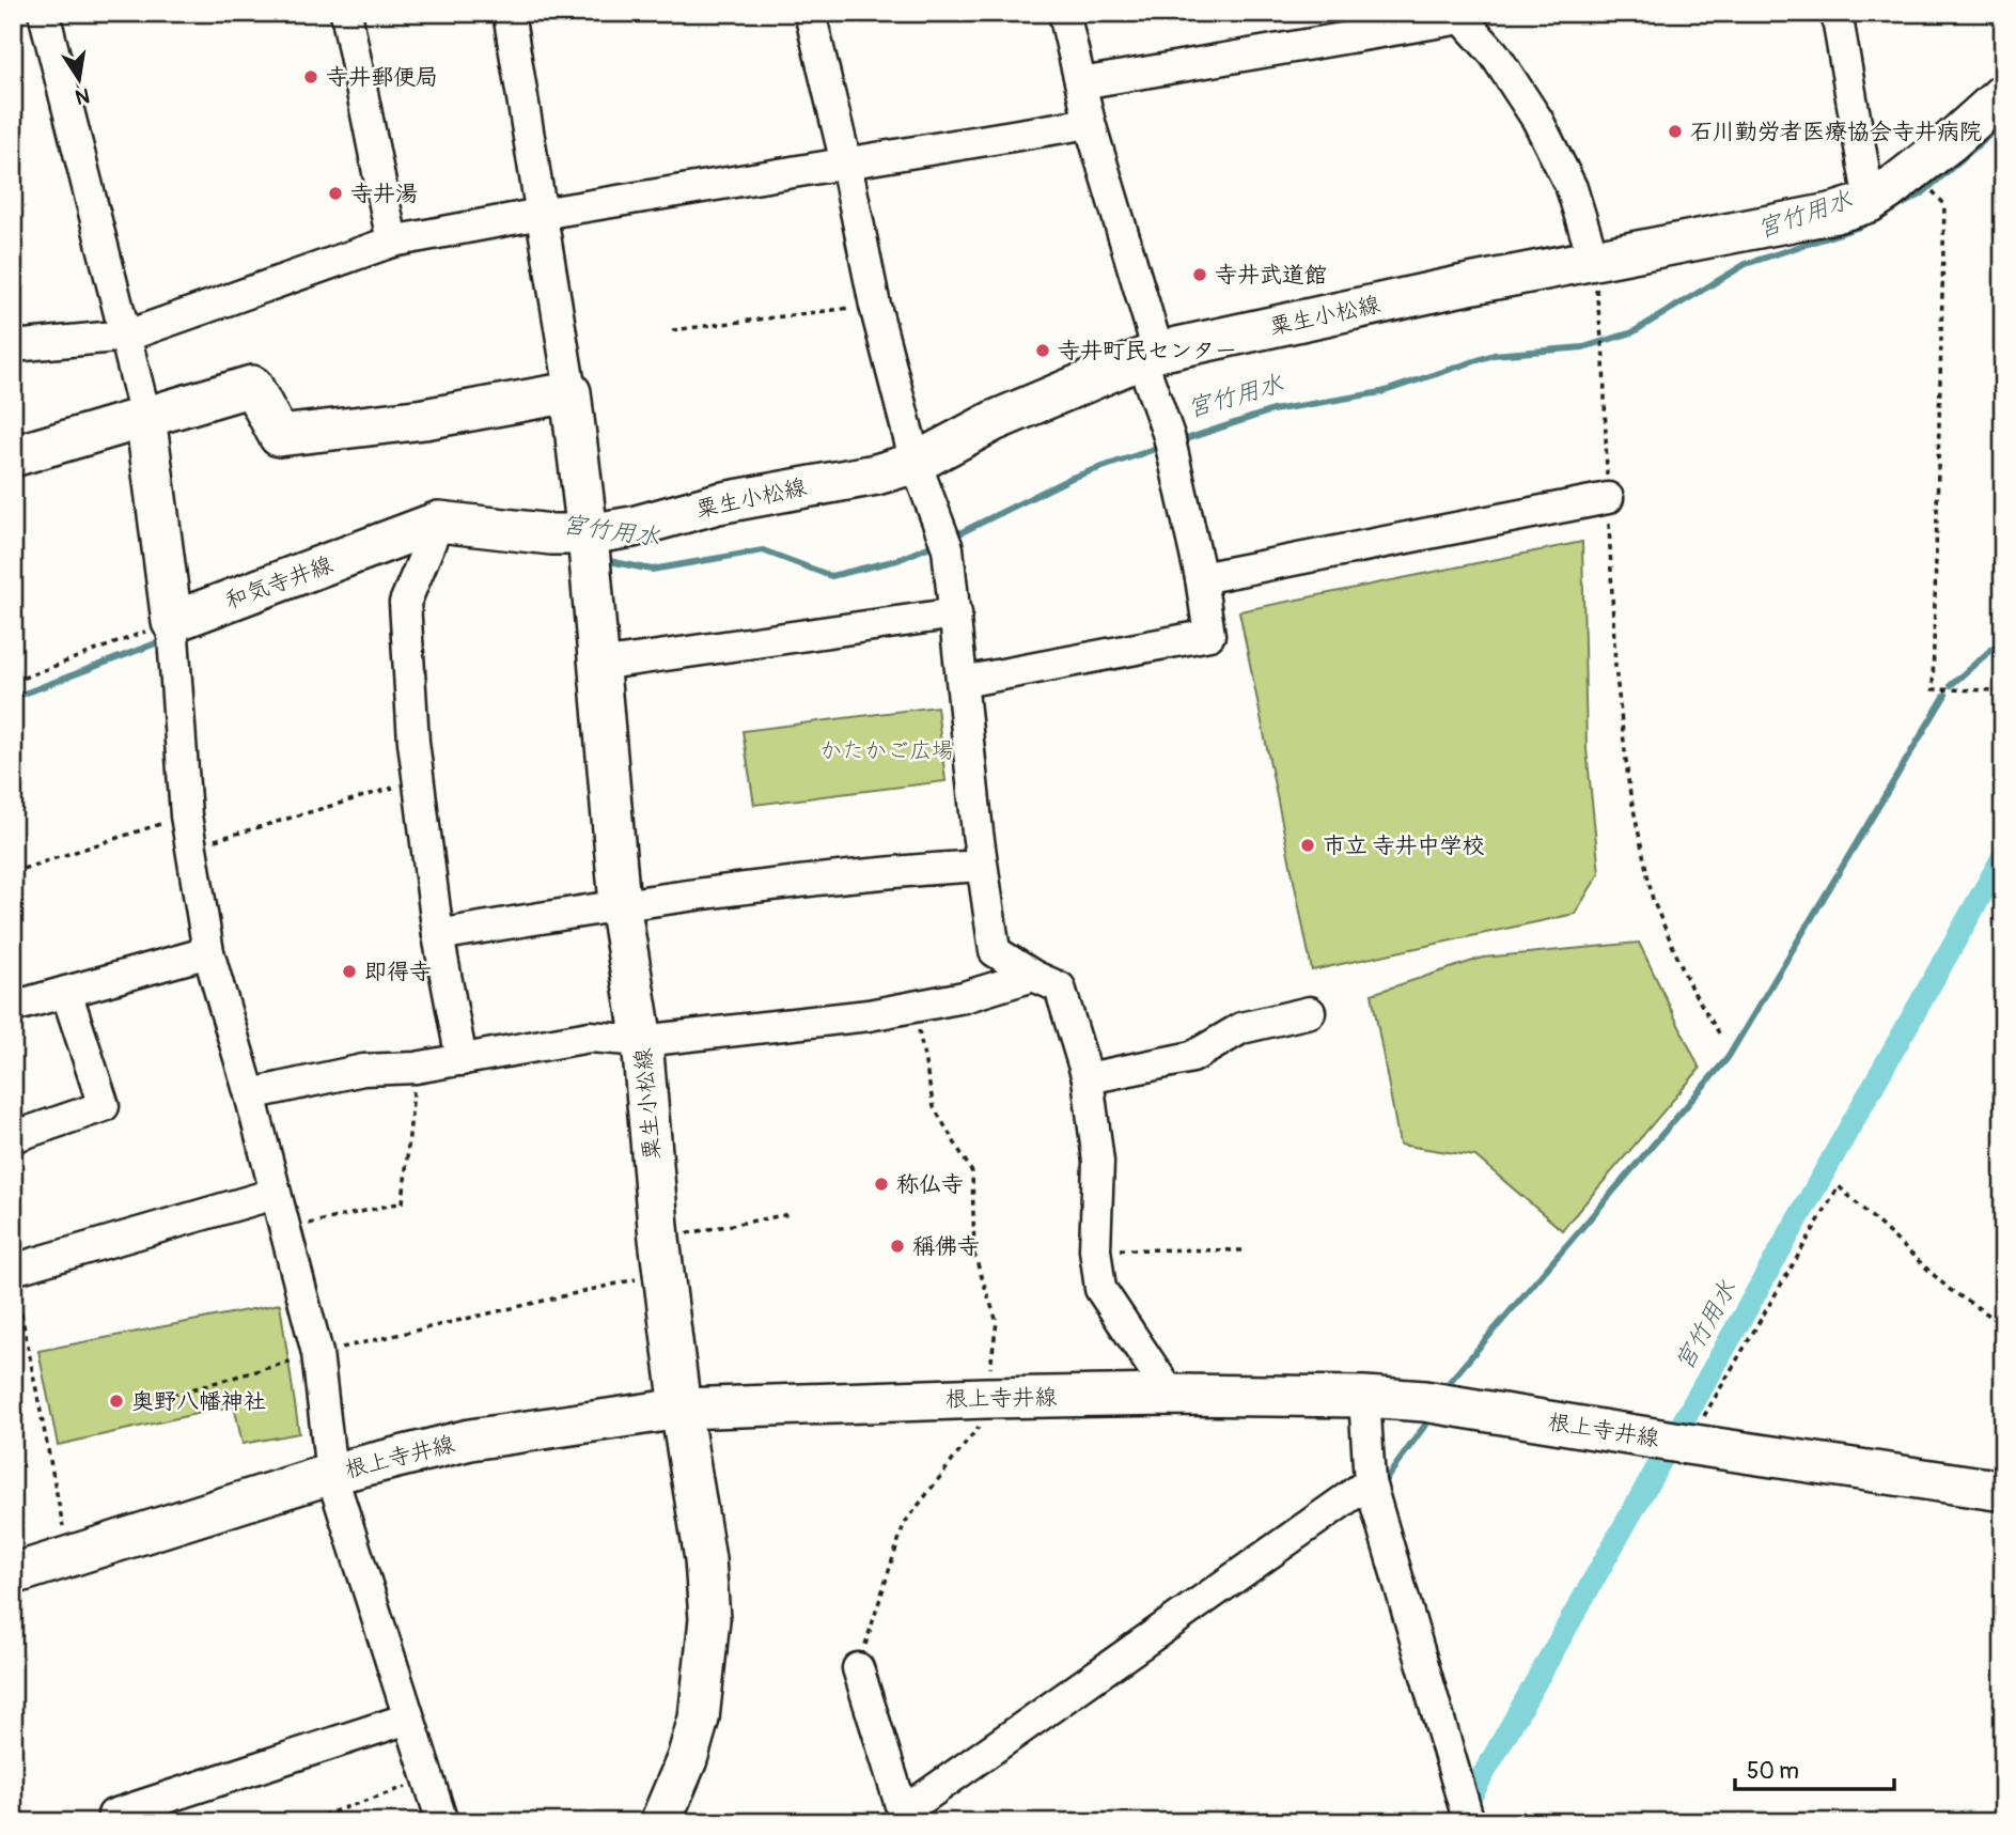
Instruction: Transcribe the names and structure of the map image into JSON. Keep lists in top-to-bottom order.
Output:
{
  "streets": {
    "main road": ["粟生小松線", "和気寺井線", "根上寺井線"]
  },
  "crossings": [
    ["粟生小松線", "和気寺井線"],
    ["粟生小松線", "根上寺井線"]
  ],
  "water": ["宮竹用水"],
  "parks": ["かたかご広場"],
  "places": [
    "寺井郵便局",
    "石川勤労者医療協会寺井病院",
    "寺井湯",
    "寺井武道館",
    "寺井町民センター",
    "市立 寺井中学校",
    "即得寺",
    "称仏寺",
    "稱佛寺",
    "奥野八幡神社"
  ],
  "scale_bar": "50 m",
  "north": "bottom"
}
